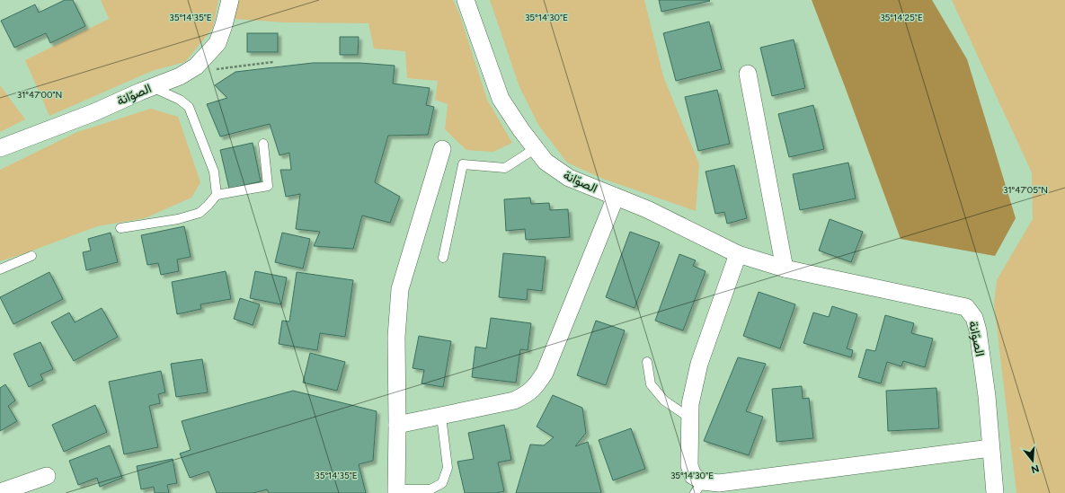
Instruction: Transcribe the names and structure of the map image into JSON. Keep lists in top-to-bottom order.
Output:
{
  "streets": {
    "street": ["الصوّانة"]
  },
  "north": "bottom",
  "coordinates": [
    "35°14'35\"E",
    "35°14'30\"E",
    "35°14'25\"E",
    "31°47'00\"N",
    "31°47'05\"N"
  ]
}
